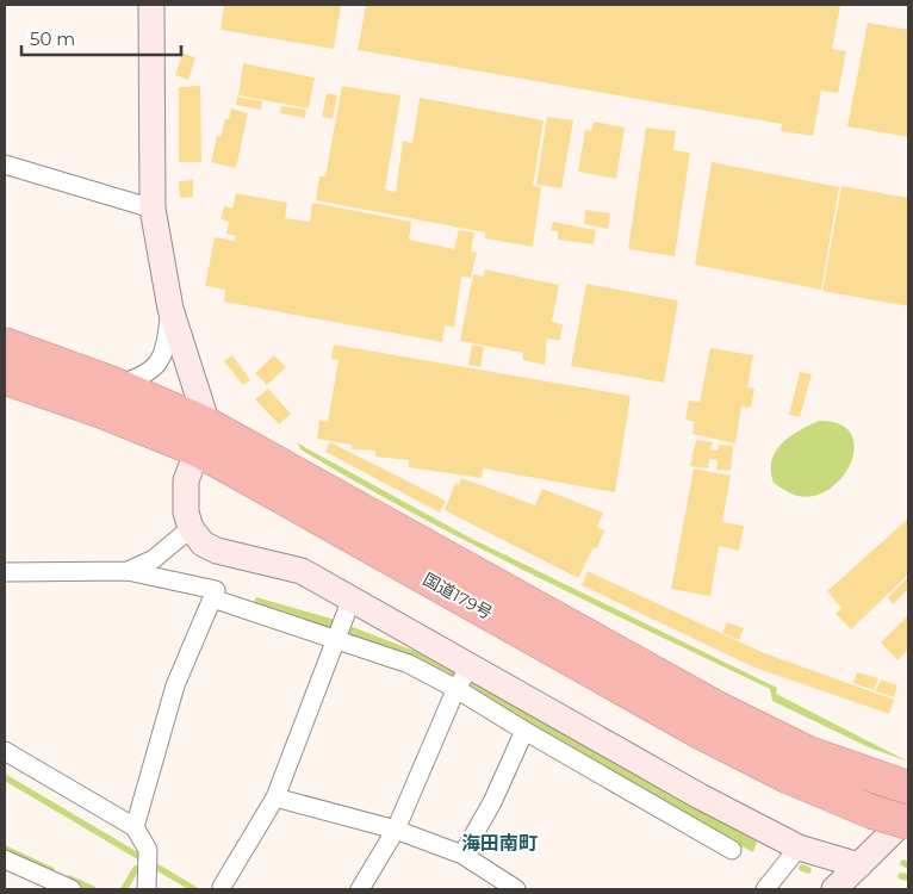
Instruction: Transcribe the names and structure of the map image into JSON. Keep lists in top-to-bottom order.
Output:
{
  "streets": {
    "highway": ["国道179号"]
  },
  "districts": ["海田南町"],
  "scale_bar": "50 m"
}
